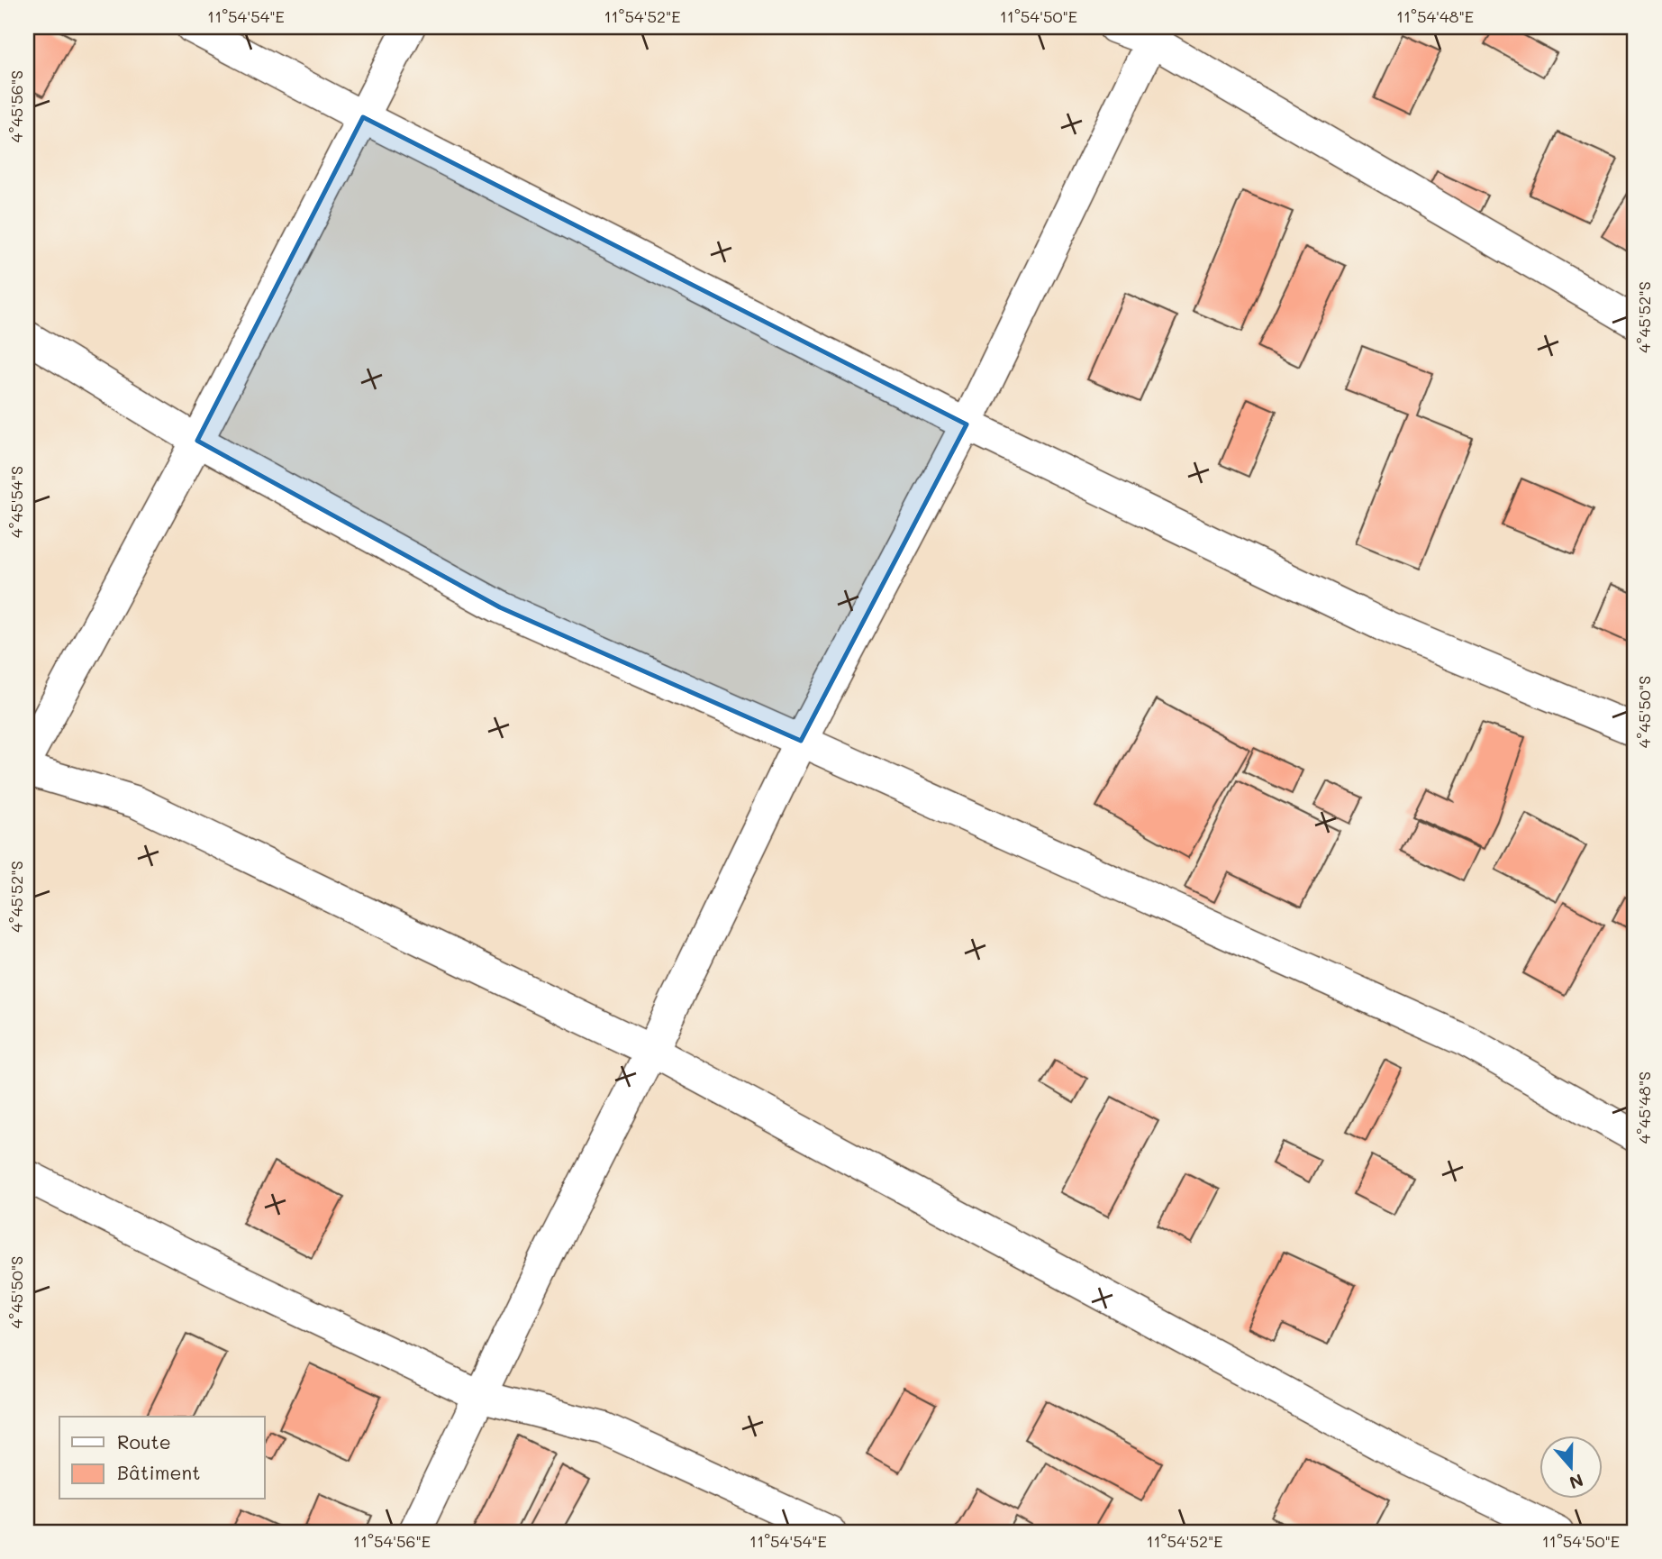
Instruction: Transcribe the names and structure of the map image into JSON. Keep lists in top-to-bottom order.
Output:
{
  "legend": ["Route", "Bâtiment"],
  "north": "bottom",
  "coordinates": [
    "11°54'54\"E",
    "11°54'52\"E",
    "11°54'50\"E",
    "11°54'48\"E",
    "4°45'56\"S",
    "4°45'52\"S",
    "4°45'54\"S",
    "4°45'50\"S",
    "4°45'48\"S",
    "11°54'56\"E"
  ]
}
